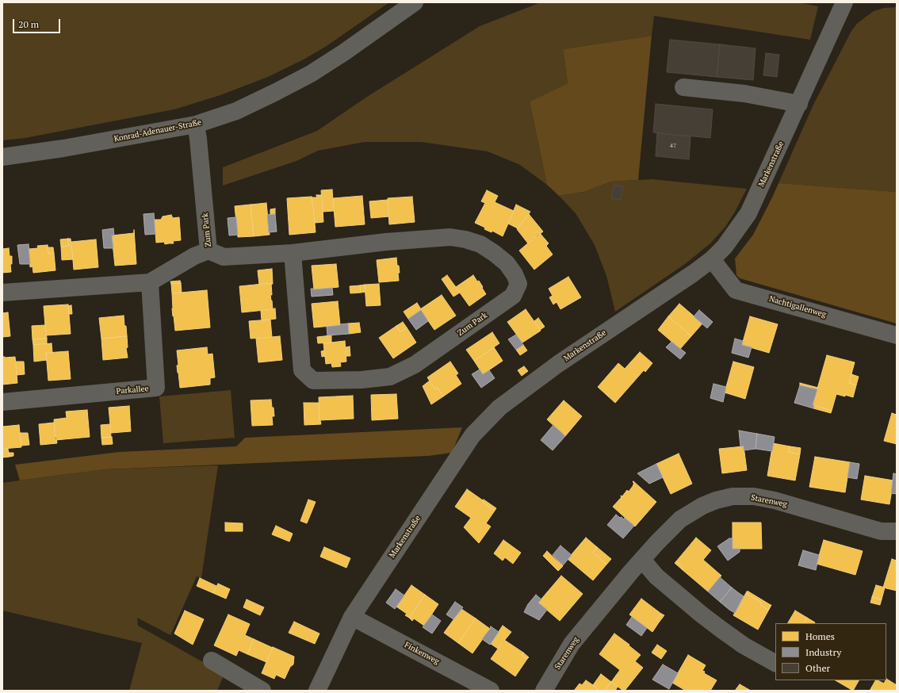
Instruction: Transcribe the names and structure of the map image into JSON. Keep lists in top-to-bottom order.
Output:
{
  "streets": {
    "street": [
      "Konrad-Adenauer-Straße",
      "Markenstraße",
      "Zum Park",
      "Nachtigallenweg",
      "Parkallee",
      "Starenweg",
      "Finkenweg"
    ]
  },
  "crossings": [
    ["Konrad-Adenauer-Straße", "Zum Park"],
    ["Markenstraße", "Nachtigallenweg"],
    ["Markenstraße", "Finkenweg"]
  ],
  "house_numbers": ["47"],
  "legend": ["Homes", "Industry", "Other"],
  "scale_bar": "20 m"
}
